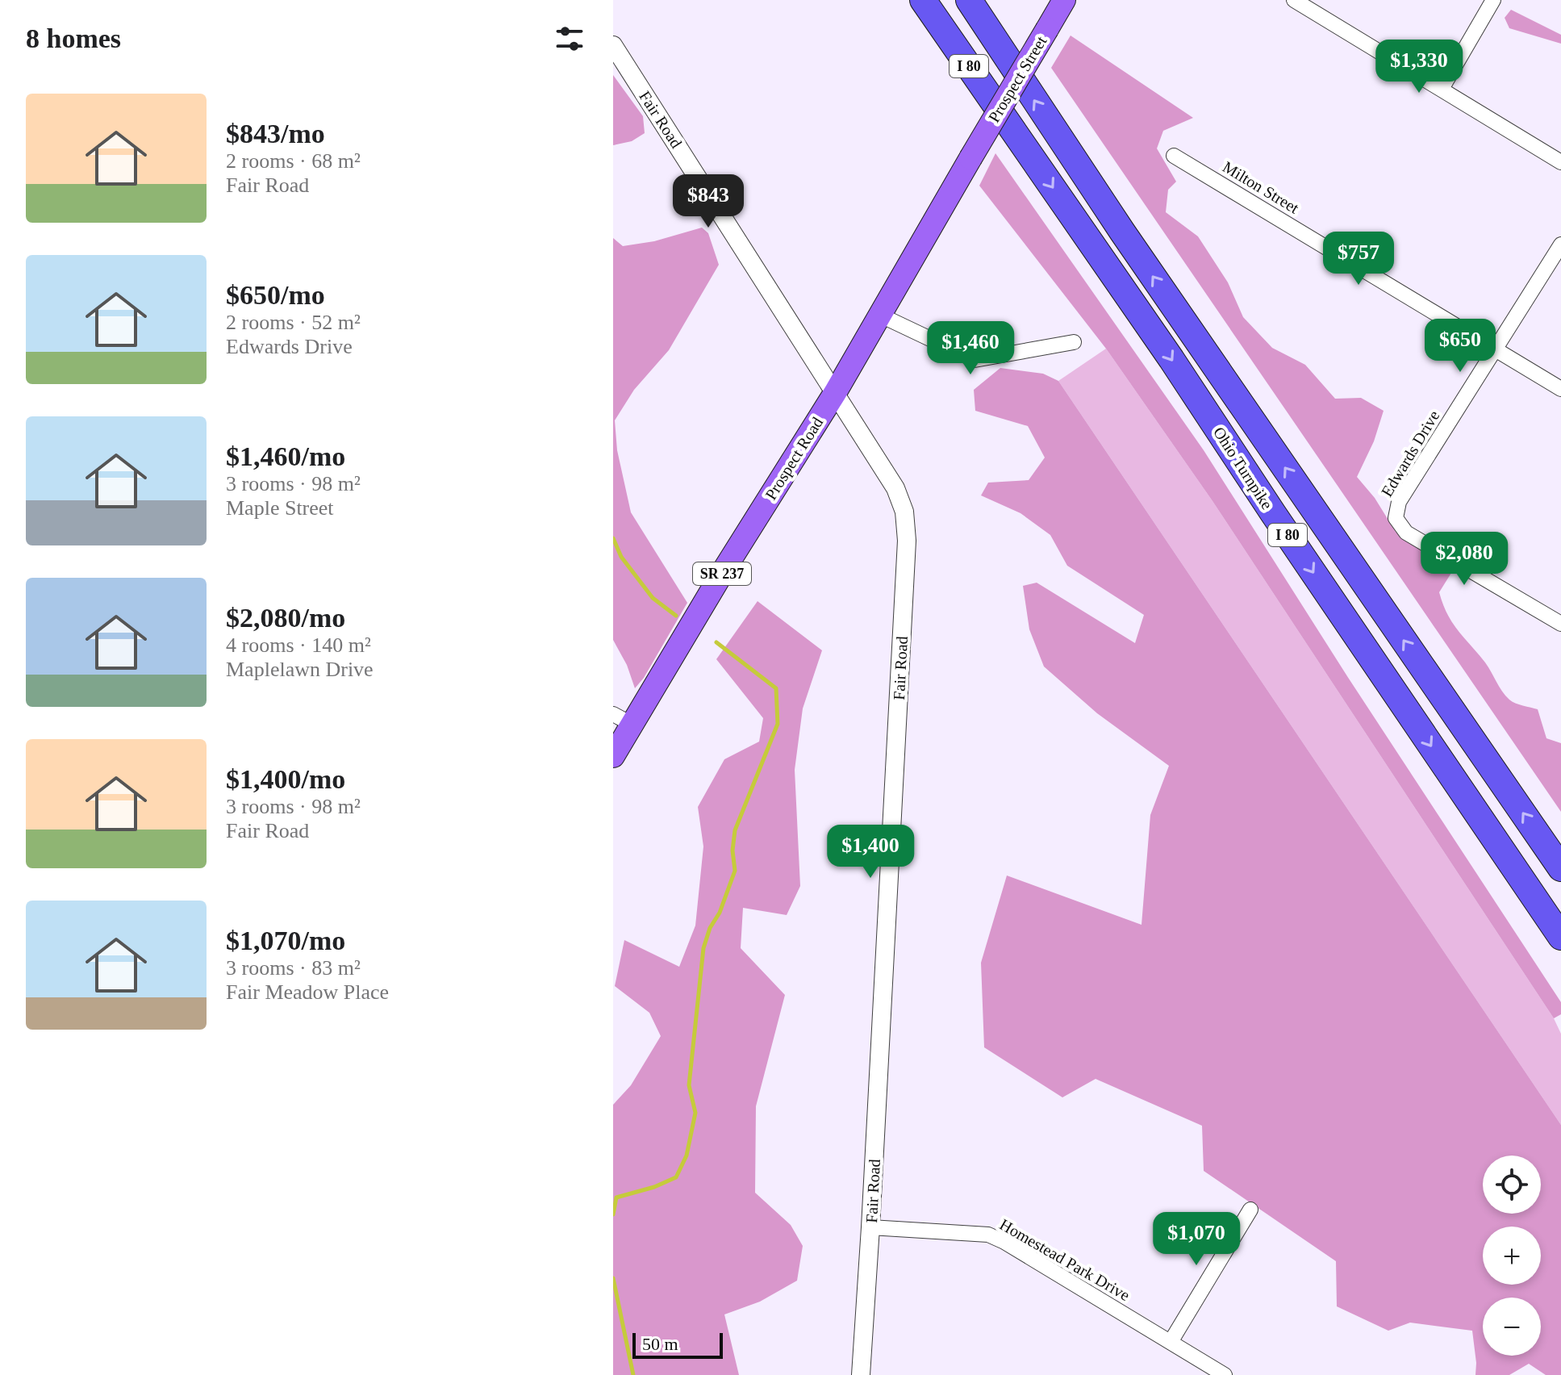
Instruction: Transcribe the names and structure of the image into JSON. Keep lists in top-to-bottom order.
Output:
{
  "streets": {
    "highway": ["I 80", "Ohio Turnpike"],
    "main road": ["Prospect Street", "Prospect Road", "SR 237"],
    "street": [
      "Fair Road",
      "Milton Street",
      "Edwards Drive",
      "Homestead Park Drive"
    ]
  },
  "crossings": [
    ["Prospect Street", "Prospect Road"],
    ["Fair Road", "Prospect Road"],
    ["Fair Road", "Homestead Park Drive"],
    ["Milton Street", "Edwards Drive"]
  ],
  "scale_bar": "50 m",
  "page": {
    "heading": "8 homes",
    "price": [
      "$1,330",
      "$843",
      "$757",
      "$650",
      "$1,460",
      "$2,080",
      "$1,400",
      "$1,070"
    ],
    "list": [
      {
        "name": "$843/mo",
        "note": "2 rooms · 68 m² · Fair Road"
      },
      {
        "name": "$650/mo",
        "note": "2 rooms · 52 m² · Edwards Drive"
      },
      {
        "name": "$1,460/mo",
        "note": "3 rooms · 98 m² · Maple Street"
      },
      {
        "name": "$2,080/mo",
        "note": "4 rooms · 140 m² · Maplelawn Drive"
      },
      {
        "name": "$1,400/mo",
        "note": "3 rooms · 98 m² · Fair Road"
      },
      {
        "name": "$1,070/mo",
        "note": "3 rooms · 83 m² · Fair Meadow Place"
      }
    ],
    "map_buttons": ["+", "−"],
    "scale": "50 m"
  }
}
